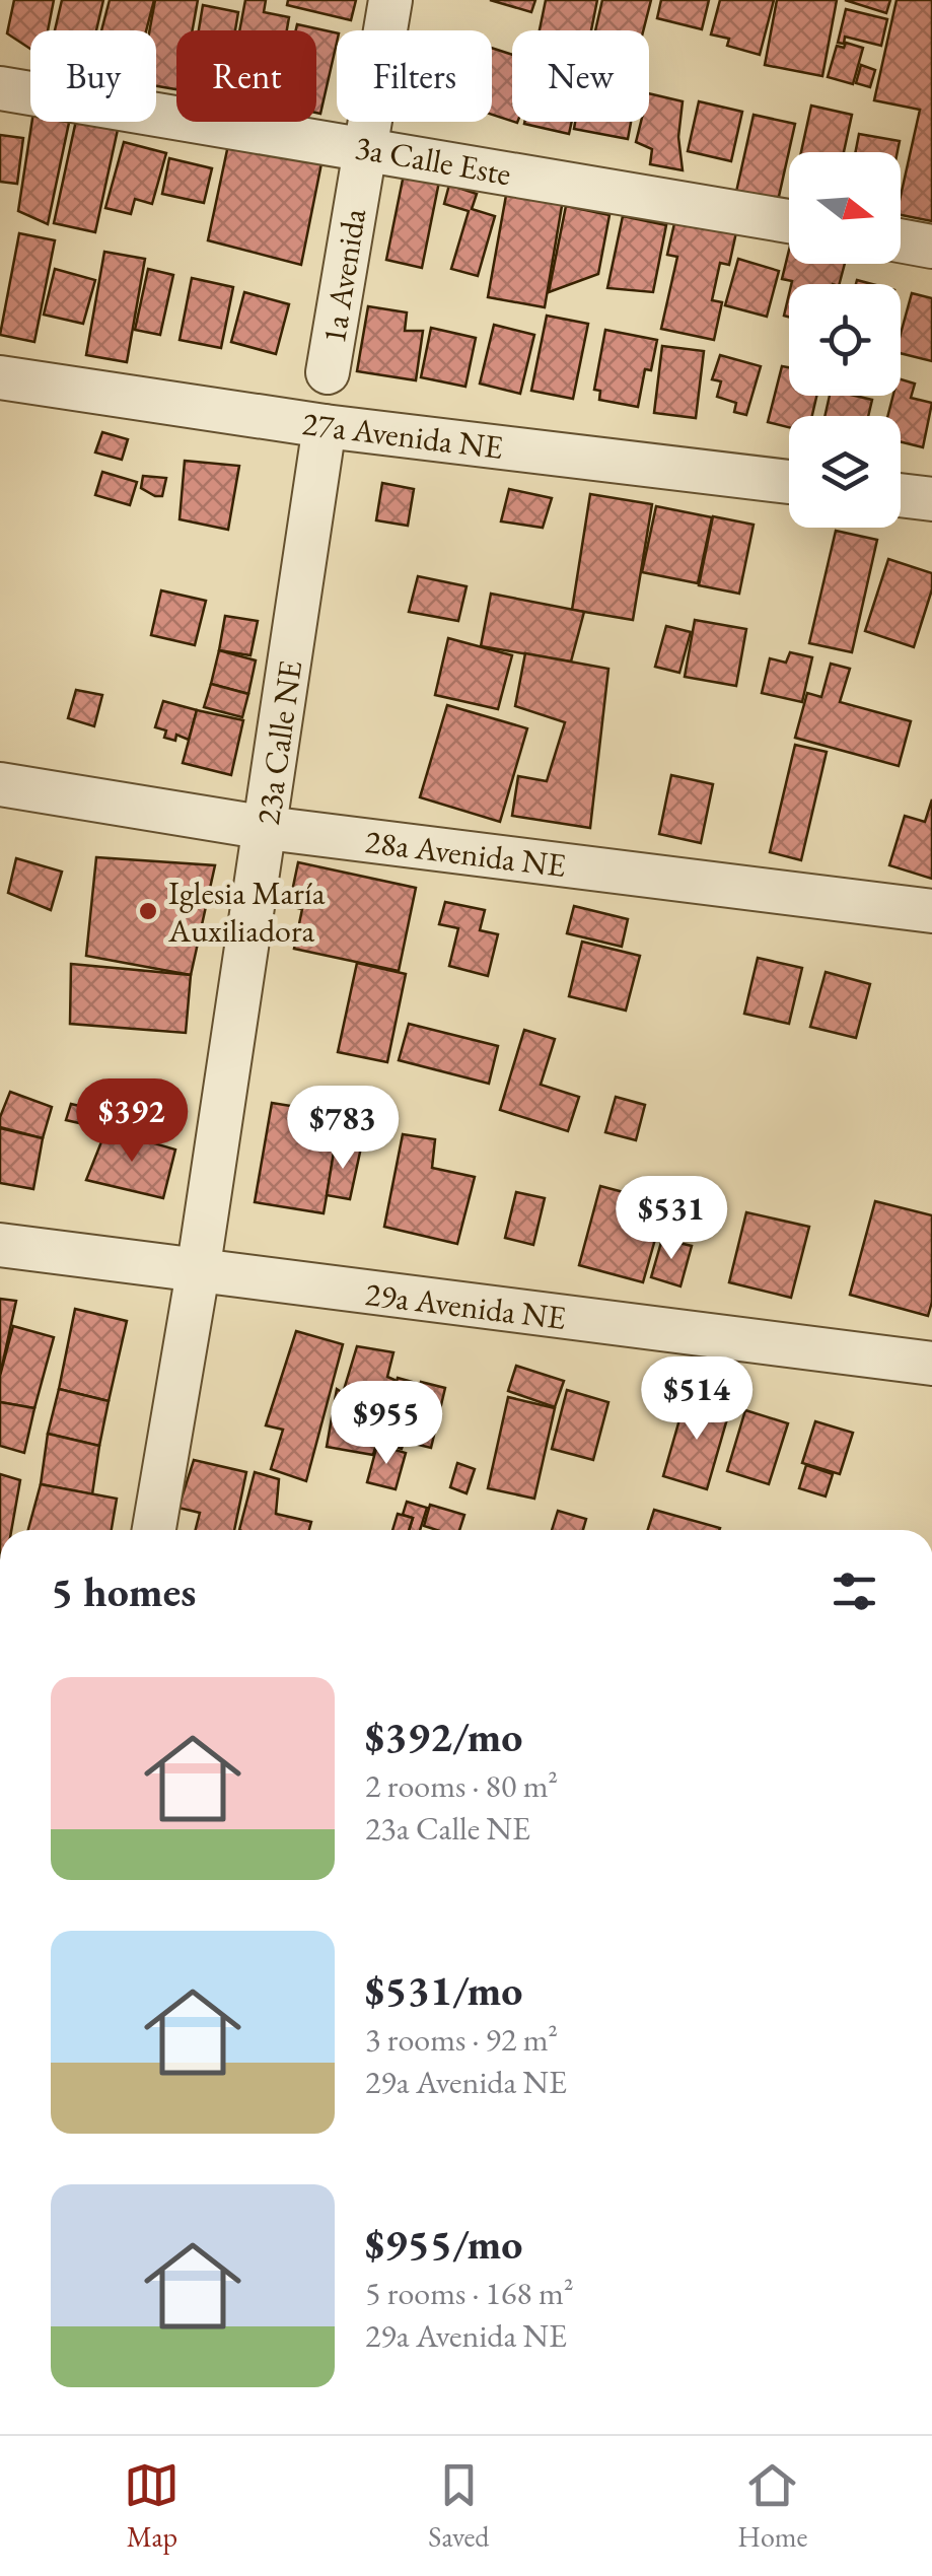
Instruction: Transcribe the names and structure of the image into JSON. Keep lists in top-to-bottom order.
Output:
{
  "streets": {
    "street": [
      "3a Calle Este",
      "1a Avenida",
      "27a Avenida NE",
      "23a Calle NE",
      "28a Avenida NE",
      "29a Avenida NE"
    ]
  },
  "crossings": [
    ["3a Calle Este", "1a Avenida"],
    ["27a Avenida NE", "23a Calle NE"],
    ["23a Calle NE", "28a Avenida NE"],
    ["23a Calle NE", "29a Avenida NE"]
  ],
  "places": ["Iglesia María Auxiliadora"],
  "north": "right",
  "page": {
    "chip": [
      "Buy",
      "Rent",
      "Filters",
      "New"
    ],
    "price": [
      "$392",
      "$783",
      "$531",
      "$514",
      "$955"
    ],
    "heading": "5 homes",
    "list": [
      {
        "name": "$392/mo",
        "note": "2 rooms · 80 m² · 23a Calle NE"
      },
      {
        "name": "$531/mo",
        "note": "3 rooms · 92 m² · 29a Avenida NE"
      },
      {
        "name": "$955/mo",
        "note": "5 rooms · 168 m² · 29a Avenida NE"
      }
    ],
    "tabs": ["Map", "Saved", "Home"]
  }
}
